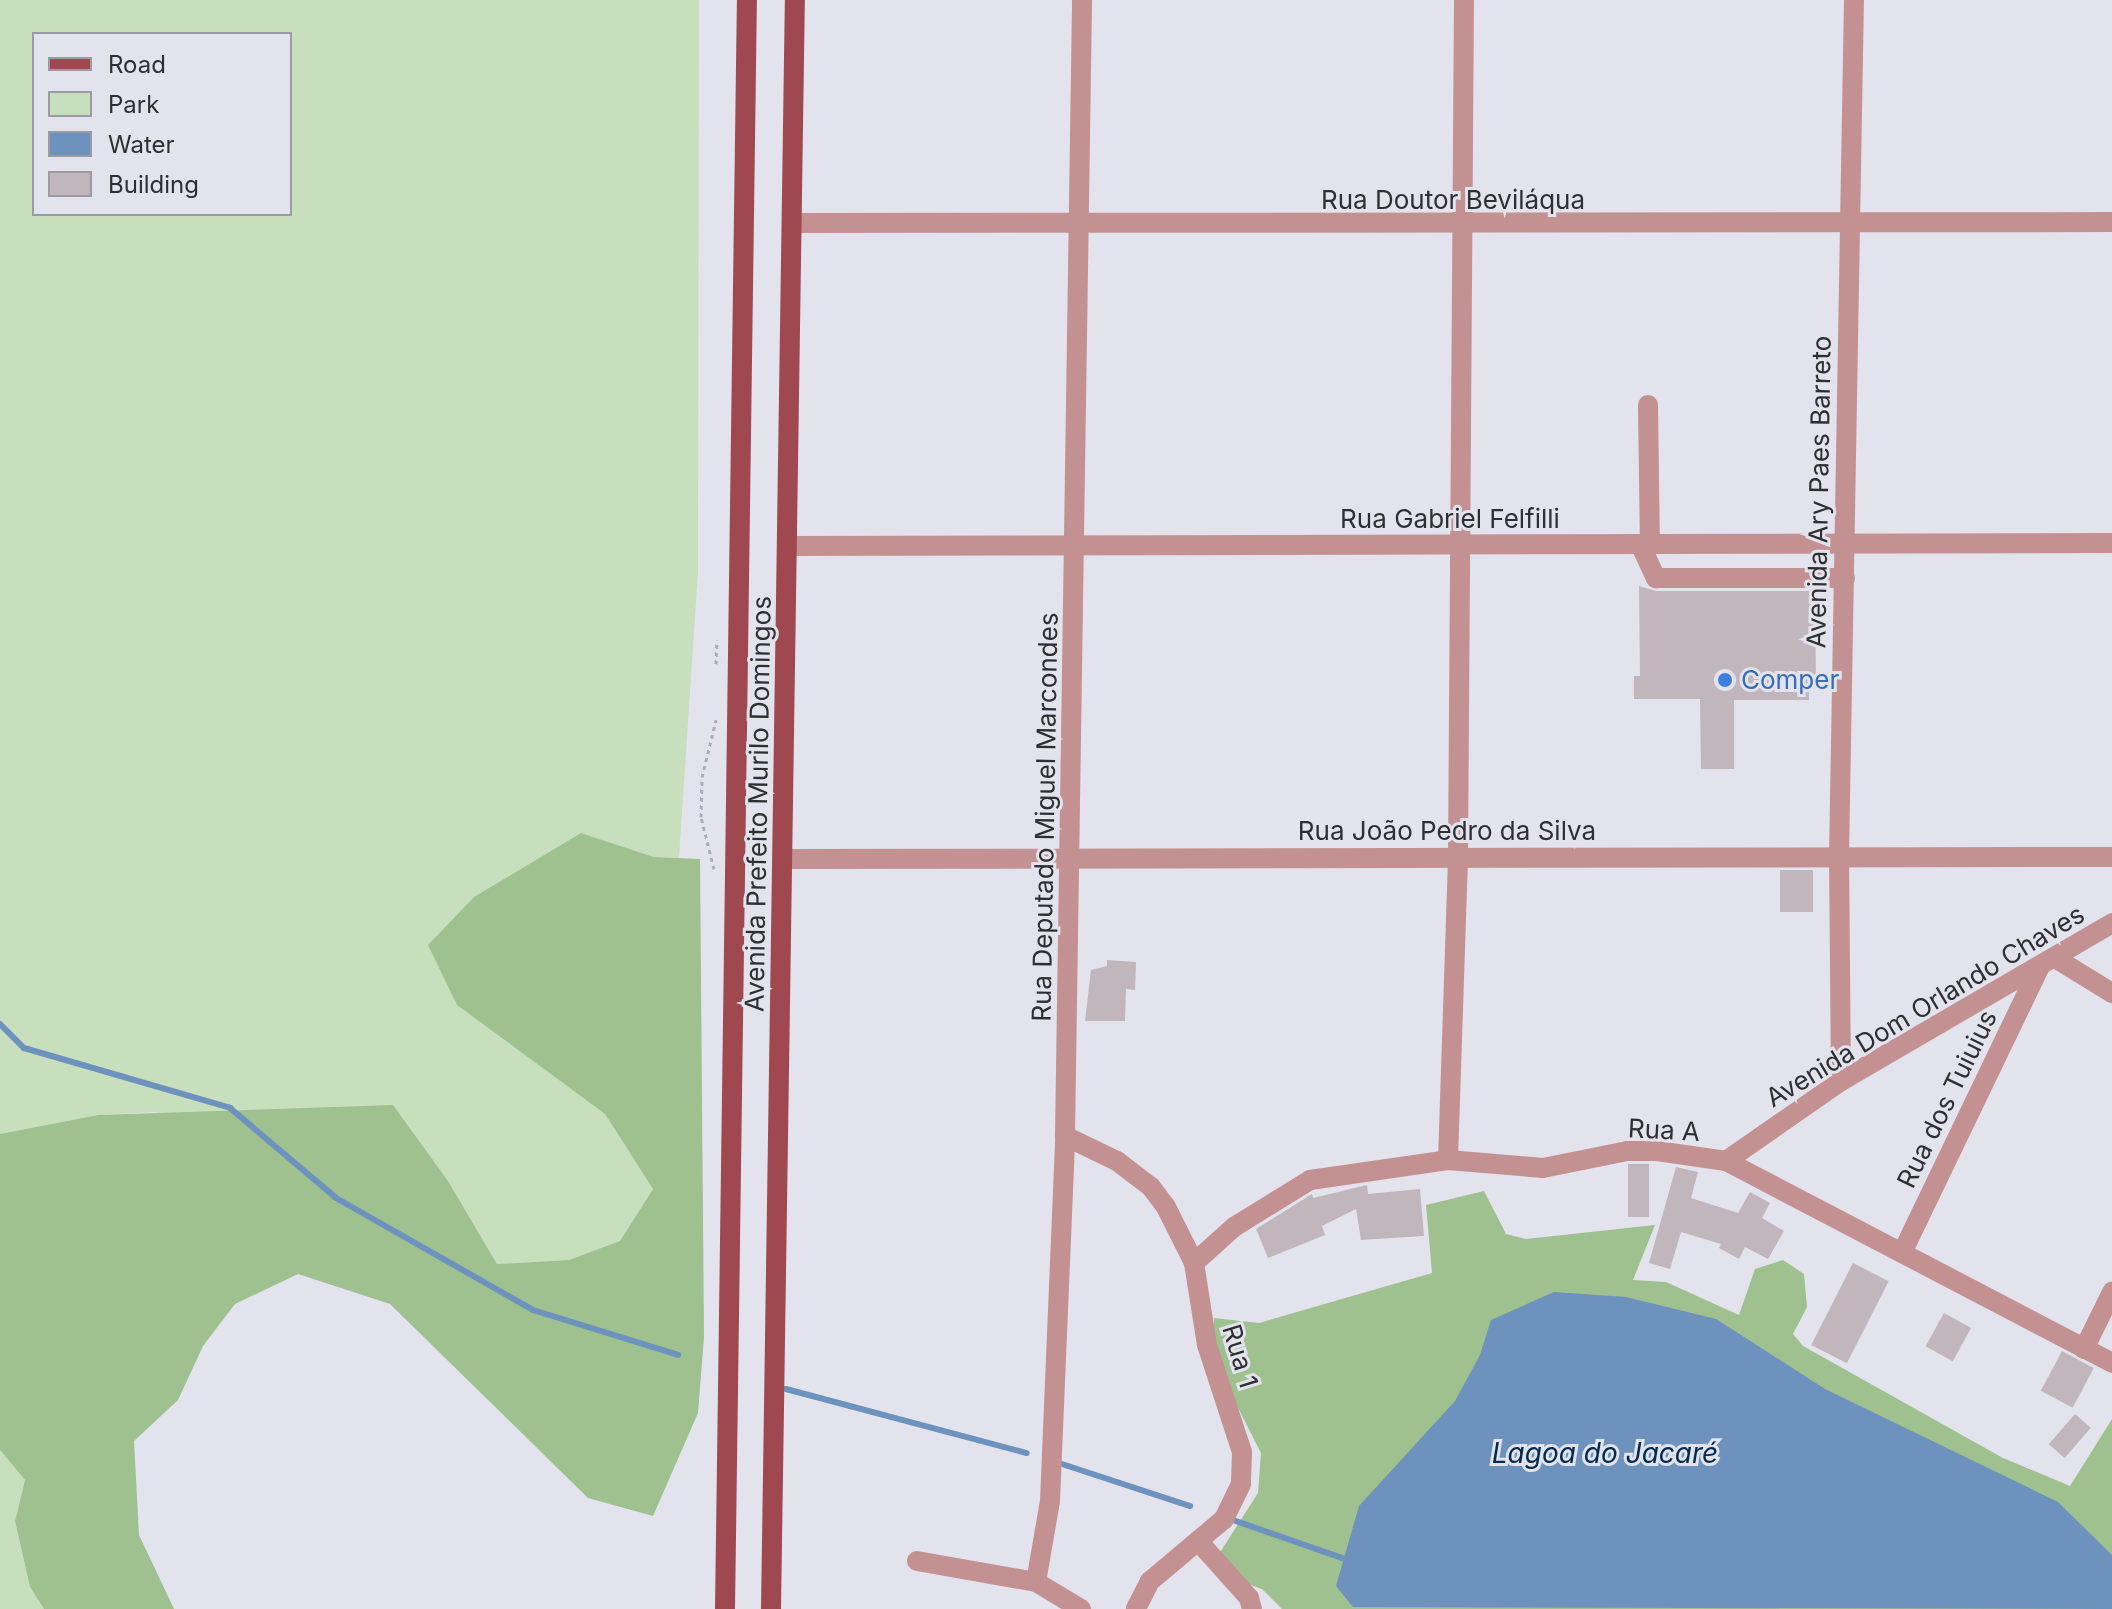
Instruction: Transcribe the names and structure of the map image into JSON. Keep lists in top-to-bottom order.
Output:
{
  "streets": {
    "main road": ["Avenida Prefeito Murilo Domingos"],
    "street": [
      "Rua Doutor Beviláqua",
      "Avenida Ary Paes Barreto",
      "Rua Gabriel Felfilli",
      "Rua Deputado Miguel Marcondes",
      "Rua João Pedro da Silva",
      "Avenida Dom Orlando Chaves",
      "Rua dos Tuiuius",
      "Rua A",
      "Rua 1"
    ]
  },
  "crossings": [
    ["Rua Doutor Beviláqua", "Avenida Ary Paes Barreto"],
    ["Rua Doutor Beviláqua", "Avenida Prefeito Murilo Domingos"],
    ["Rua Doutor Beviláqua", "Rua Deputado Miguel Marcondes"],
    ["Avenida Ary Paes Barreto", "Rua Gabriel Felfilli"],
    ["Avenida Ary Paes Barreto", "Rua João Pedro da Silva"],
    ["Avenida Ary Paes Barreto", "Avenida Dom Orlando Chaves"],
    ["Rua Gabriel Felfilli", "Avenida Prefeito Murilo Domingos"],
    ["Rua Gabriel Felfilli", "Rua Deputado Miguel Marcondes"],
    ["Avenida Prefeito Murilo Domingos", "Rua João Pedro da Silva"],
    ["Rua Deputado Miguel Marcondes", "Rua João Pedro da Silva"],
    ["Rua Deputado Miguel Marcondes", "Rua 1"],
    ["Avenida Dom Orlando Chaves", "Rua dos Tuiuius"],
    ["Avenida Dom Orlando Chaves", "Rua A"],
    ["Rua dos Tuiuius", "Rua A"],
    ["Rua A", "Rua 1"]
  ],
  "water": ["Lagoa do Jacaré"],
  "places": ["Comper"],
  "legend": [
    "Road",
    "Park",
    "Water",
    "Building"
  ]
}
